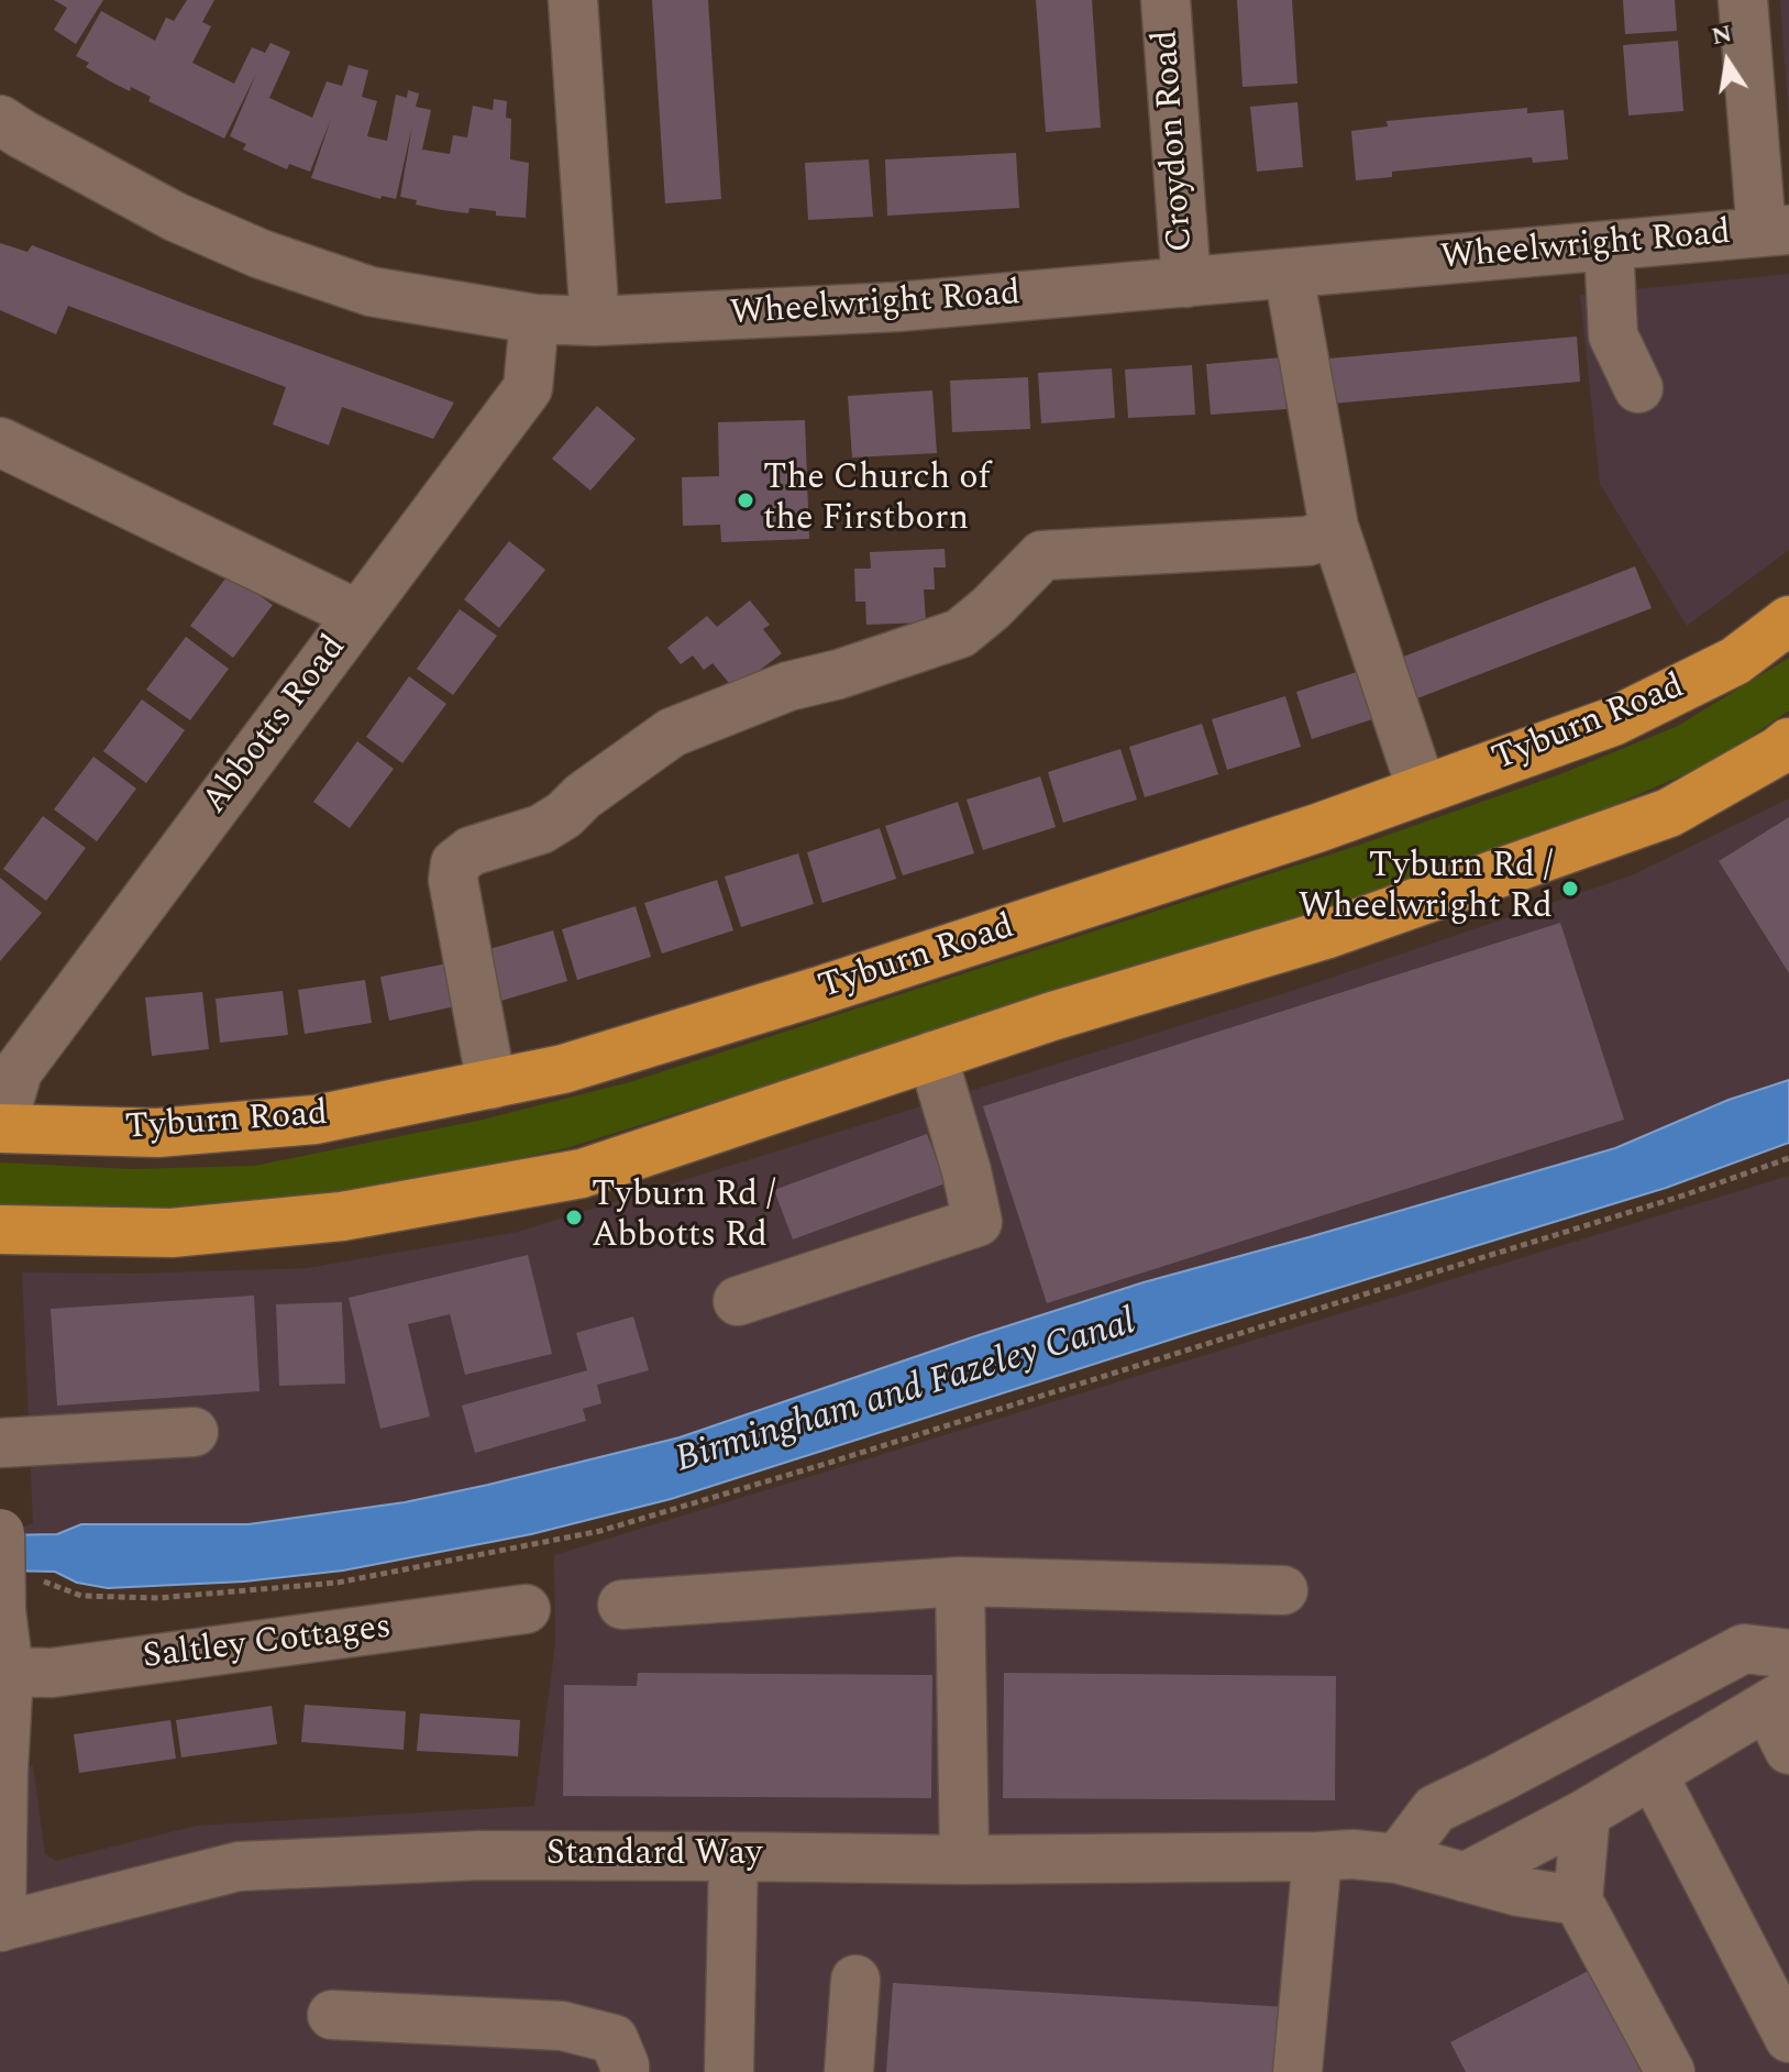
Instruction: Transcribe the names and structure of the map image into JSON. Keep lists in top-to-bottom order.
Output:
{
  "streets": {
    "highway": ["Tyburn Road"],
    "street": [
      "Croydon Road",
      "Wheelwright Road",
      "Abbotts Road",
      "Saltley Cottages",
      "Standard Way"
    ]
  },
  "crossings": [
    ["Croydon Road", "Wheelwright Road"],
    ["Wheelwright Road", "Abbotts Road"],
    ["Tyburn Road", "Abbotts Road"]
  ],
  "water": ["Birmingham and Fazeley Canal"],
  "places": ["The Church of the Firstborn", "Tyburn Rd / Wheelwright Rd", "Tyburn Rd / Abbotts Rd"],
  "north": "top"
}
